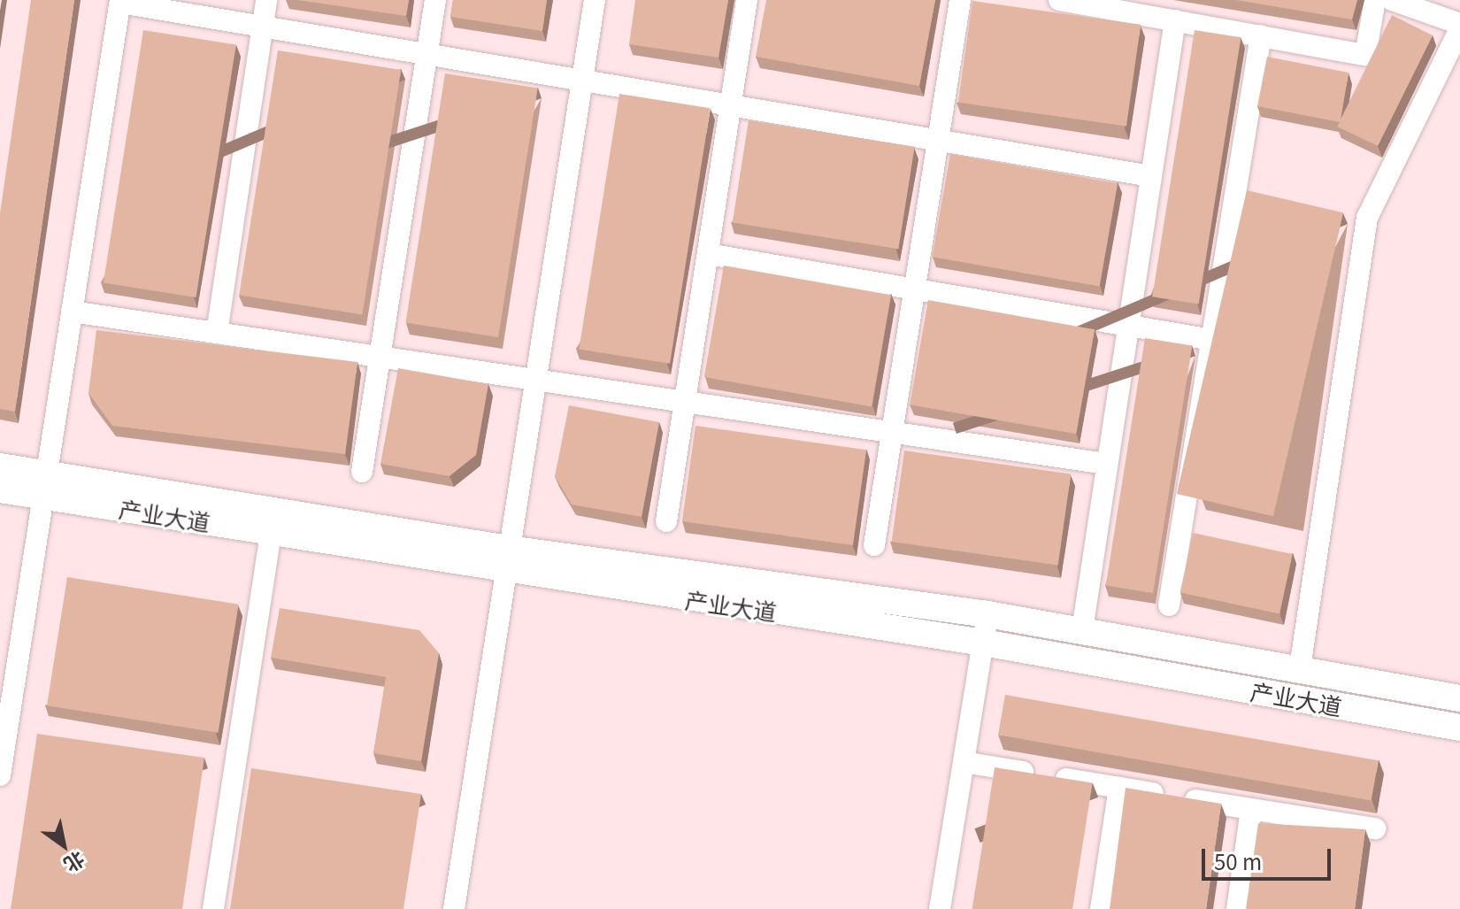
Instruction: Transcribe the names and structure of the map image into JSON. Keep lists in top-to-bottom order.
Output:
{
  "streets": {
    "main road": ["产业大道"]
  },
  "scale_bar": "50 m",
  "north": "bottom right"
}
